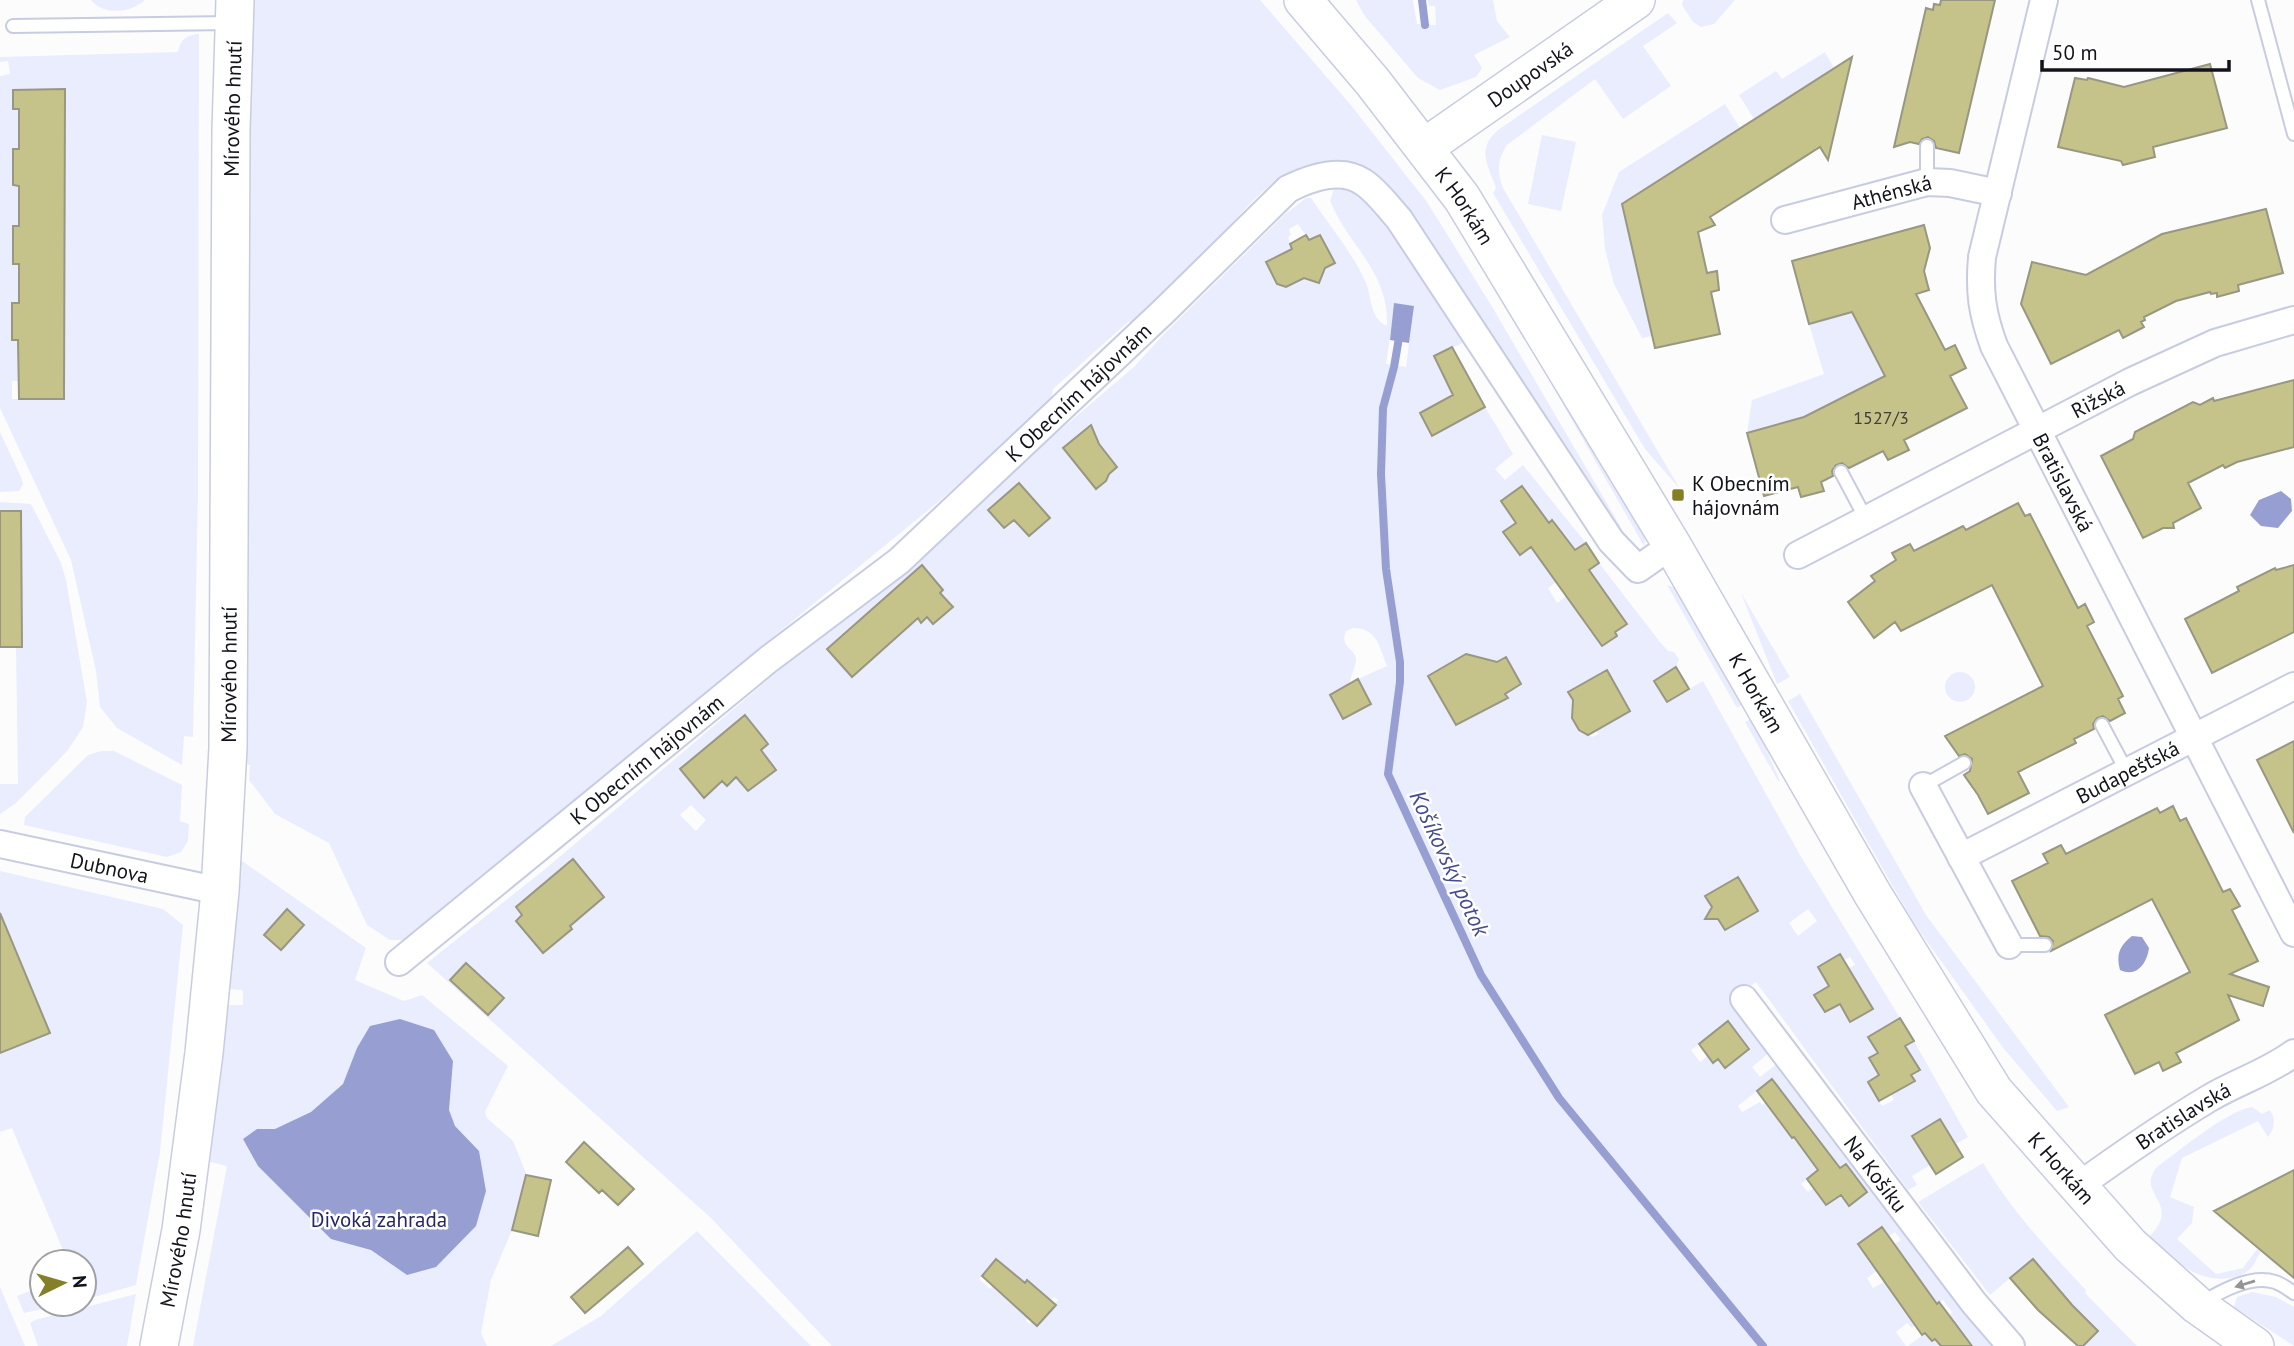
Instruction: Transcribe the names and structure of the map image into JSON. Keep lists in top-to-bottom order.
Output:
{
  "streets": {
    "main road": ["Doupovská", "Mírového hnutí", "K Horkám"],
    "street": [
      "Athénská",
      "K Obecním hájovnám",
      "Rižská",
      "Bratislavská",
      "Budapešťská",
      "Dubnova",
      "Na Košíku"
    ]
  },
  "crossings": [
    ["Doupovská", "K Horkám"],
    ["Mírového hnutí", "Dubnova"],
    ["Athénská", "Bratislavská"],
    ["K Horkám", "K Obecním hájovnám"],
    ["K Horkám", "Bratislavská"],
    ["Rižská", "Bratislavská"],
    ["Bratislavská", "Budapešťská"]
  ],
  "water": ["Košíkovský potok"],
  "parks": ["Divoká zahrada"],
  "places": {
    "transit": ["K Obecním hájovnám"]
  },
  "house_numbers": ["1527/3"],
  "scale_bar": "50 m",
  "north": "right"
}
